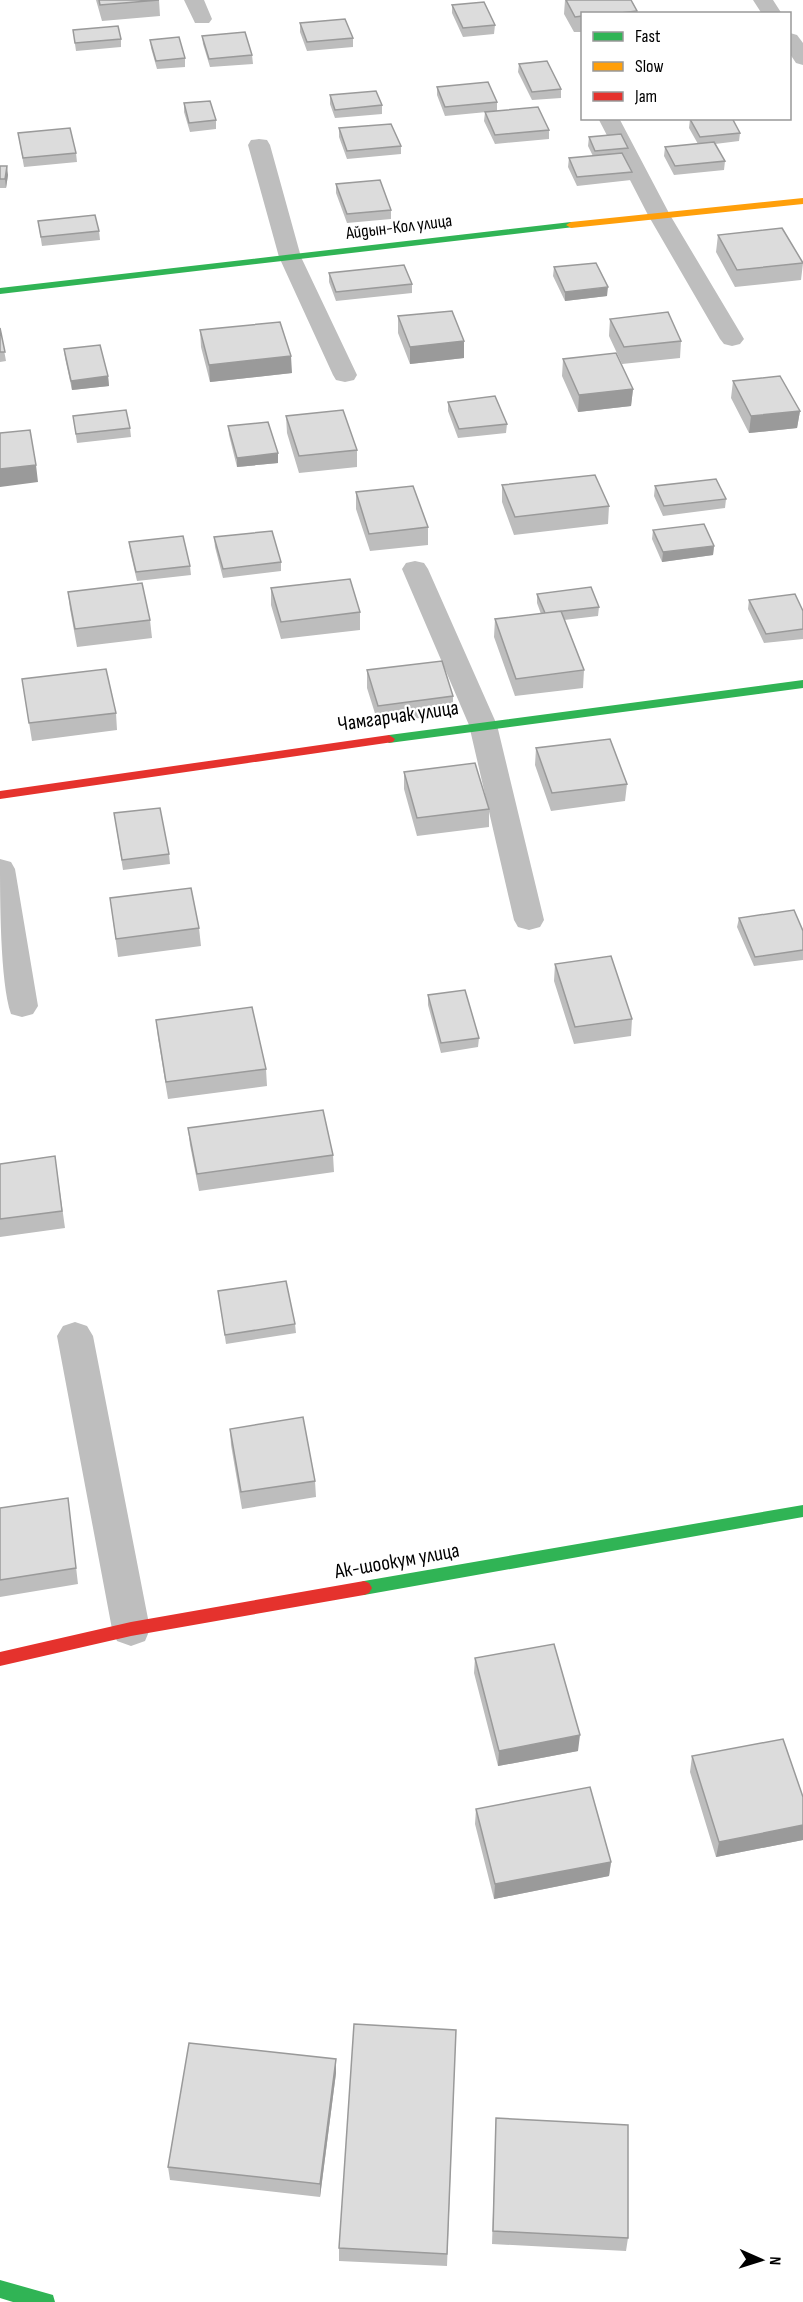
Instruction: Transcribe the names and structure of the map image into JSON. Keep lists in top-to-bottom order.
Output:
{
  "streets": {
    "street": ["Айдын-Кол улица", "Чамгарчак улица", "Ак-шоокум улица"]
  },
  "legend": ["Fast", "Slow", "Jam"],
  "north": "right"
}
